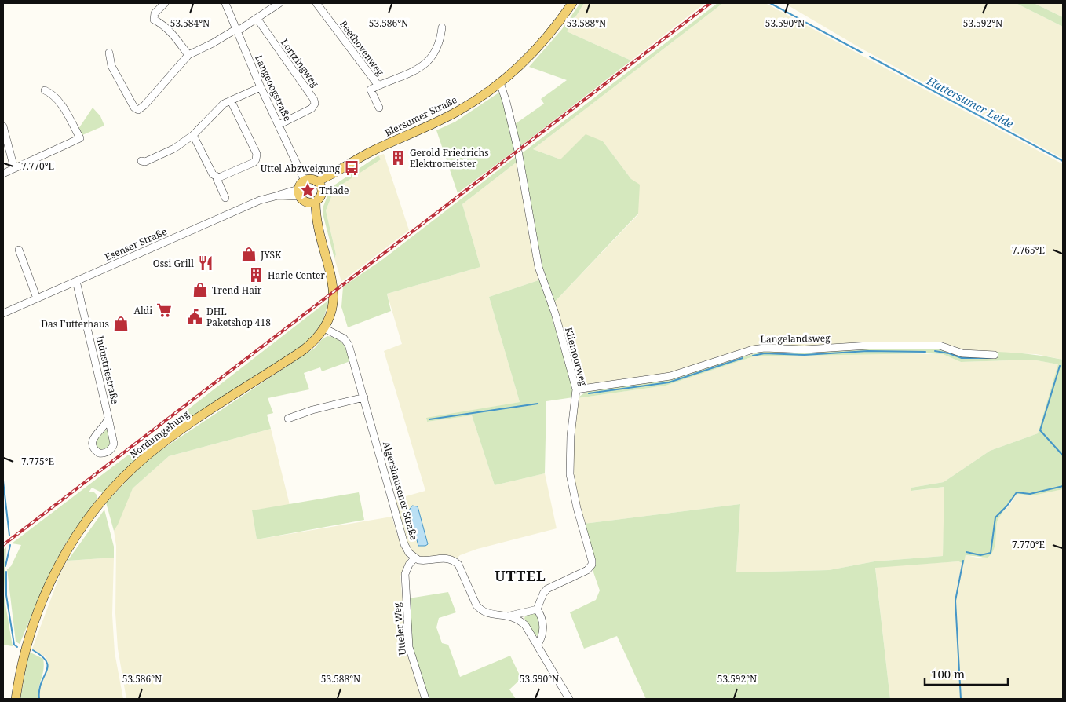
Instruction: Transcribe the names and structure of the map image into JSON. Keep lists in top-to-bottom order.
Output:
{
  "streets": {
    "main road": ["Blersumer Straße", "Nordumgehung"],
    "street": [
      "Beethovenweg",
      "Lortzingweg",
      "Langeoogstraße",
      "Esenser Straße",
      "Langelandsweg",
      "Kliemoorweg",
      "Industriestraße",
      "Algershausener Straße",
      "Utteler Weg"
    ]
  },
  "crossings": [
    ["Lortzingweg", "Langeoogstraße"],
    ["Blersumer Straße", "Kliemoorweg"],
    ["Esenser Straße", "Industriestraße"],
    ["Langelandsweg", "Kliemoorweg"],
    ["Nordumgehung", "Algershausener Straße"],
    ["Algershausener Straße", "Utteler Weg"]
  ],
  "districts": ["UTTEL"],
  "water": ["Hattersumer Leide"],
  "places": {
    "building": ["Gerold Friedrichs Elektromeister", "Harle Center"],
    "bus stop": ["Uttel Abzweigung"],
    "place": ["Triade"],
    "shop": ["JYSK", "Trend Hair", "Das Futterhaus"],
    "restaurant": ["Ossi Grill"],
    "supermarket": ["Aldi"],
    "public building": ["DHL Paketshop 418"]
  },
  "scale_bar": "100 m",
  "coordinates": [
    "53.584°N",
    "53.586°N",
    "53.588°N",
    "53.590°N",
    "53.592°N",
    "7.770°E",
    "7.765°E",
    "7.775°E"
  ]
}
